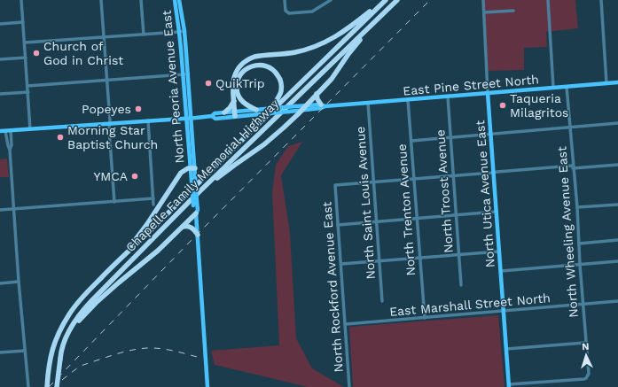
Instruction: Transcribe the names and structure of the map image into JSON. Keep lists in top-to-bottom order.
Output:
{
  "streets": {
    "highway": ["Chapelle Family Memorial Highway"],
    "main road": ["East Pine Street North", "North Peoria Avenue East", "North Utica Avenue East"],
    "street": [
      "North Troost Avenue",
      "North Saint Louis Avenue",
      "North Trenton Avenue",
      "North Wheeling Avenue East",
      "North Rockford Avenue East",
      "East Marshall Street North"
    ]
  },
  "crossings": [
    ["East Pine Street North", "North Peoria Avenue East"],
    ["East Pine Street North", "North Troost Avenue"],
    ["East Pine Street North", "North Utica Avenue East"],
    ["East Pine Street North", "North Saint Louis Avenue"],
    ["East Pine Street North", "North Trenton Avenue"],
    ["East Pine Street North", "North Wheeling Avenue East"],
    ["North Utica Avenue East", "North Wheeling Avenue East"],
    ["North Utica Avenue East", "East Marshall Street North"],
    ["North Saint Louis Avenue", "North Rockford Avenue East"],
    ["North Trenton Avenue", "East Marshall Street North"],
    ["North Wheeling Avenue East", "East Marshall Street North"],
    ["North Rockford Avenue East", "East Marshall Street North"]
  ],
  "places": [
    "Church of God in Christ",
    "QuikTrip",
    "Taqueria Milagritos",
    "Popeyes",
    "Morning Star Baptist Church",
    "YMCA"
  ],
  "north": "top"
}
